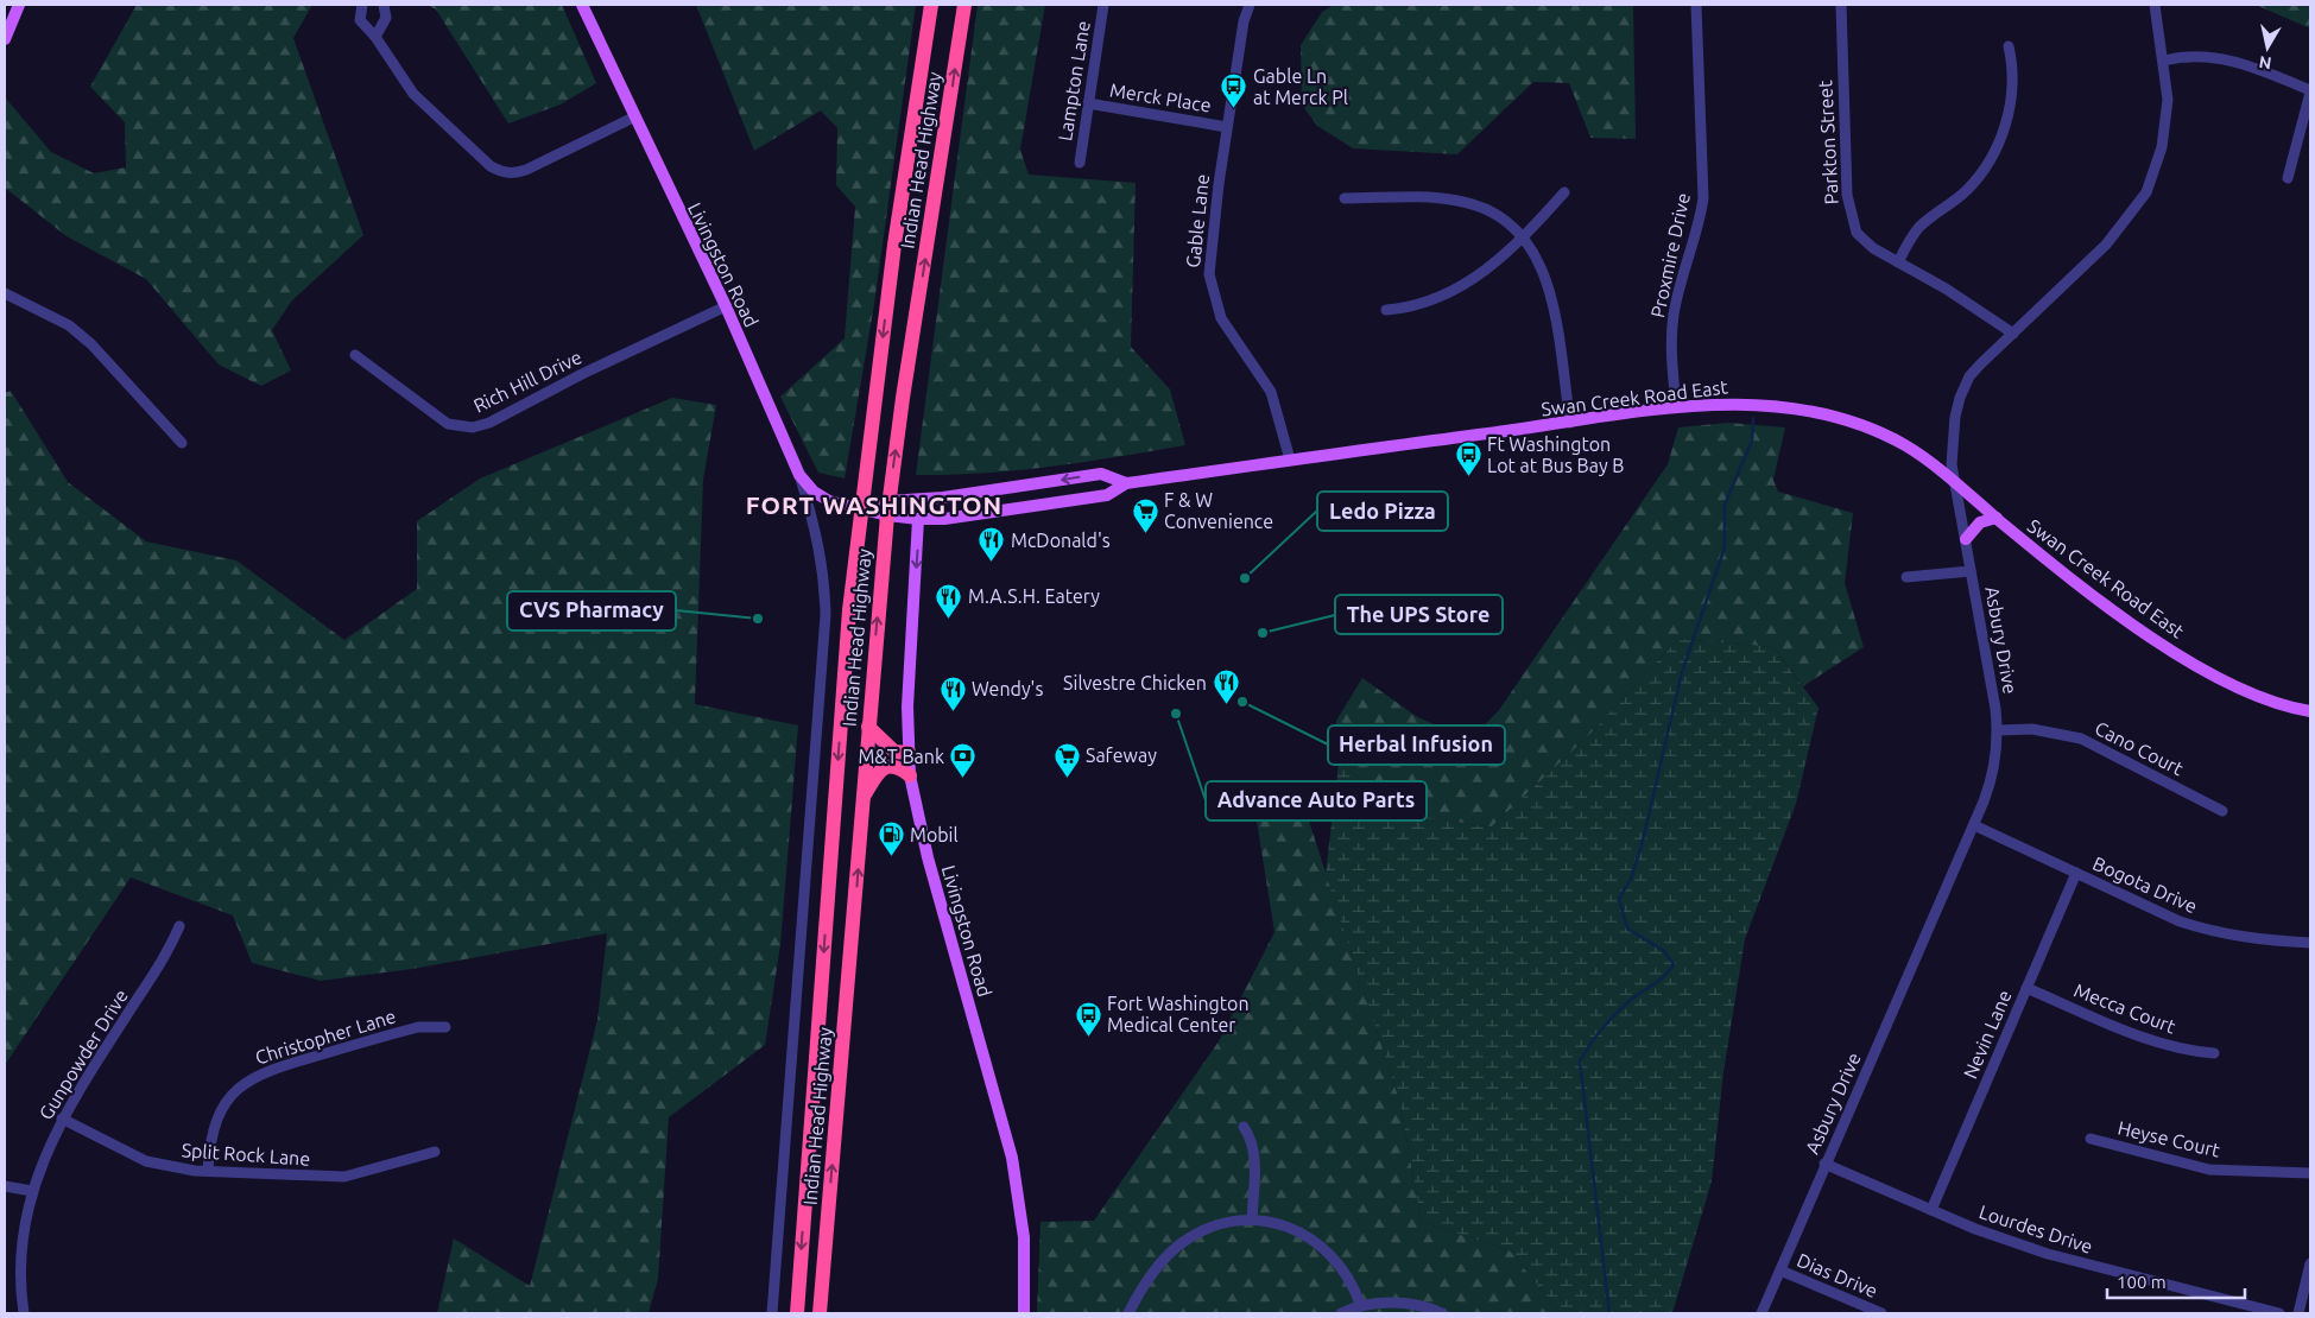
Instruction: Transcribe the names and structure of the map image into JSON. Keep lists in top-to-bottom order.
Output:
{
  "streets": {
    "highway": ["Indian Head Highway"],
    "main road": ["Livingston Road", "Swan Creek Road East"],
    "street": [
      "Lampton Lane",
      "Merck Place",
      "Parkton Street",
      "Gable Lane",
      "Proxmire Drive",
      "Rich Hill Drive",
      "Asbury Drive",
      "Cano Court",
      "Bogota Drive",
      "Mecca Court",
      "Nevin Lane",
      "Christopher Lane",
      "Gunpowder Drive",
      "Heyse Court",
      "Split Rock Lane",
      "Lourdes Drive",
      "Dias Drive"
    ]
  },
  "crossings": [
    ["Lampton Lane", "Merck Place"],
    ["Merck Place", "Gable Lane"],
    ["Parkton Street", "Asbury Drive"],
    ["Indian Head Highway", "Livingston Road"],
    ["Indian Head Highway", "Swan Creek Road East"],
    ["Gable Lane", "Swan Creek Road East"],
    ["Proxmire Drive", "Swan Creek Road East"],
    ["Livingston Road", "Rich Hill Drive"],
    ["Livingston Road", "Swan Creek Road East"],
    ["Swan Creek Road East", "Asbury Drive"],
    ["Asbury Drive", "Cano Court"],
    ["Asbury Drive", "Bogota Drive"],
    ["Asbury Drive", "Lourdes Drive"],
    ["Asbury Drive", "Dias Drive"],
    ["Bogota Drive", "Nevin Lane"],
    ["Mecca Court", "Nevin Lane"],
    ["Nevin Lane", "Lourdes Drive"],
    ["Christopher Lane", "Split Rock Lane"],
    ["Gunpowder Drive", "Split Rock Lane"]
  ],
  "districts": ["FORT WASHINGTON"],
  "places": {
    "bus stop": ["Gable Ln at Merck Pl", "Ft Washington Lot at Bus Bay B", "Fort Washington Medical Center"],
    "supermarket": ["F & W Convenience", "Safeway"],
    "restaurant": [
      "McDonald's",
      "M.A.S.H. Eatery",
      "Silvestre Chicken",
      "Wendy's"
    ],
    "other": [
      "Ledo Pizza",
      "CVS Pharmacy",
      "The UPS Store",
      "Herbal Infusion",
      "Advance Auto Parts"
    ],
    "bank": ["M&T Bank"],
    "fuel station": ["Mobil"]
  },
  "scale_bar": "100 m",
  "north": "bottom"
}
